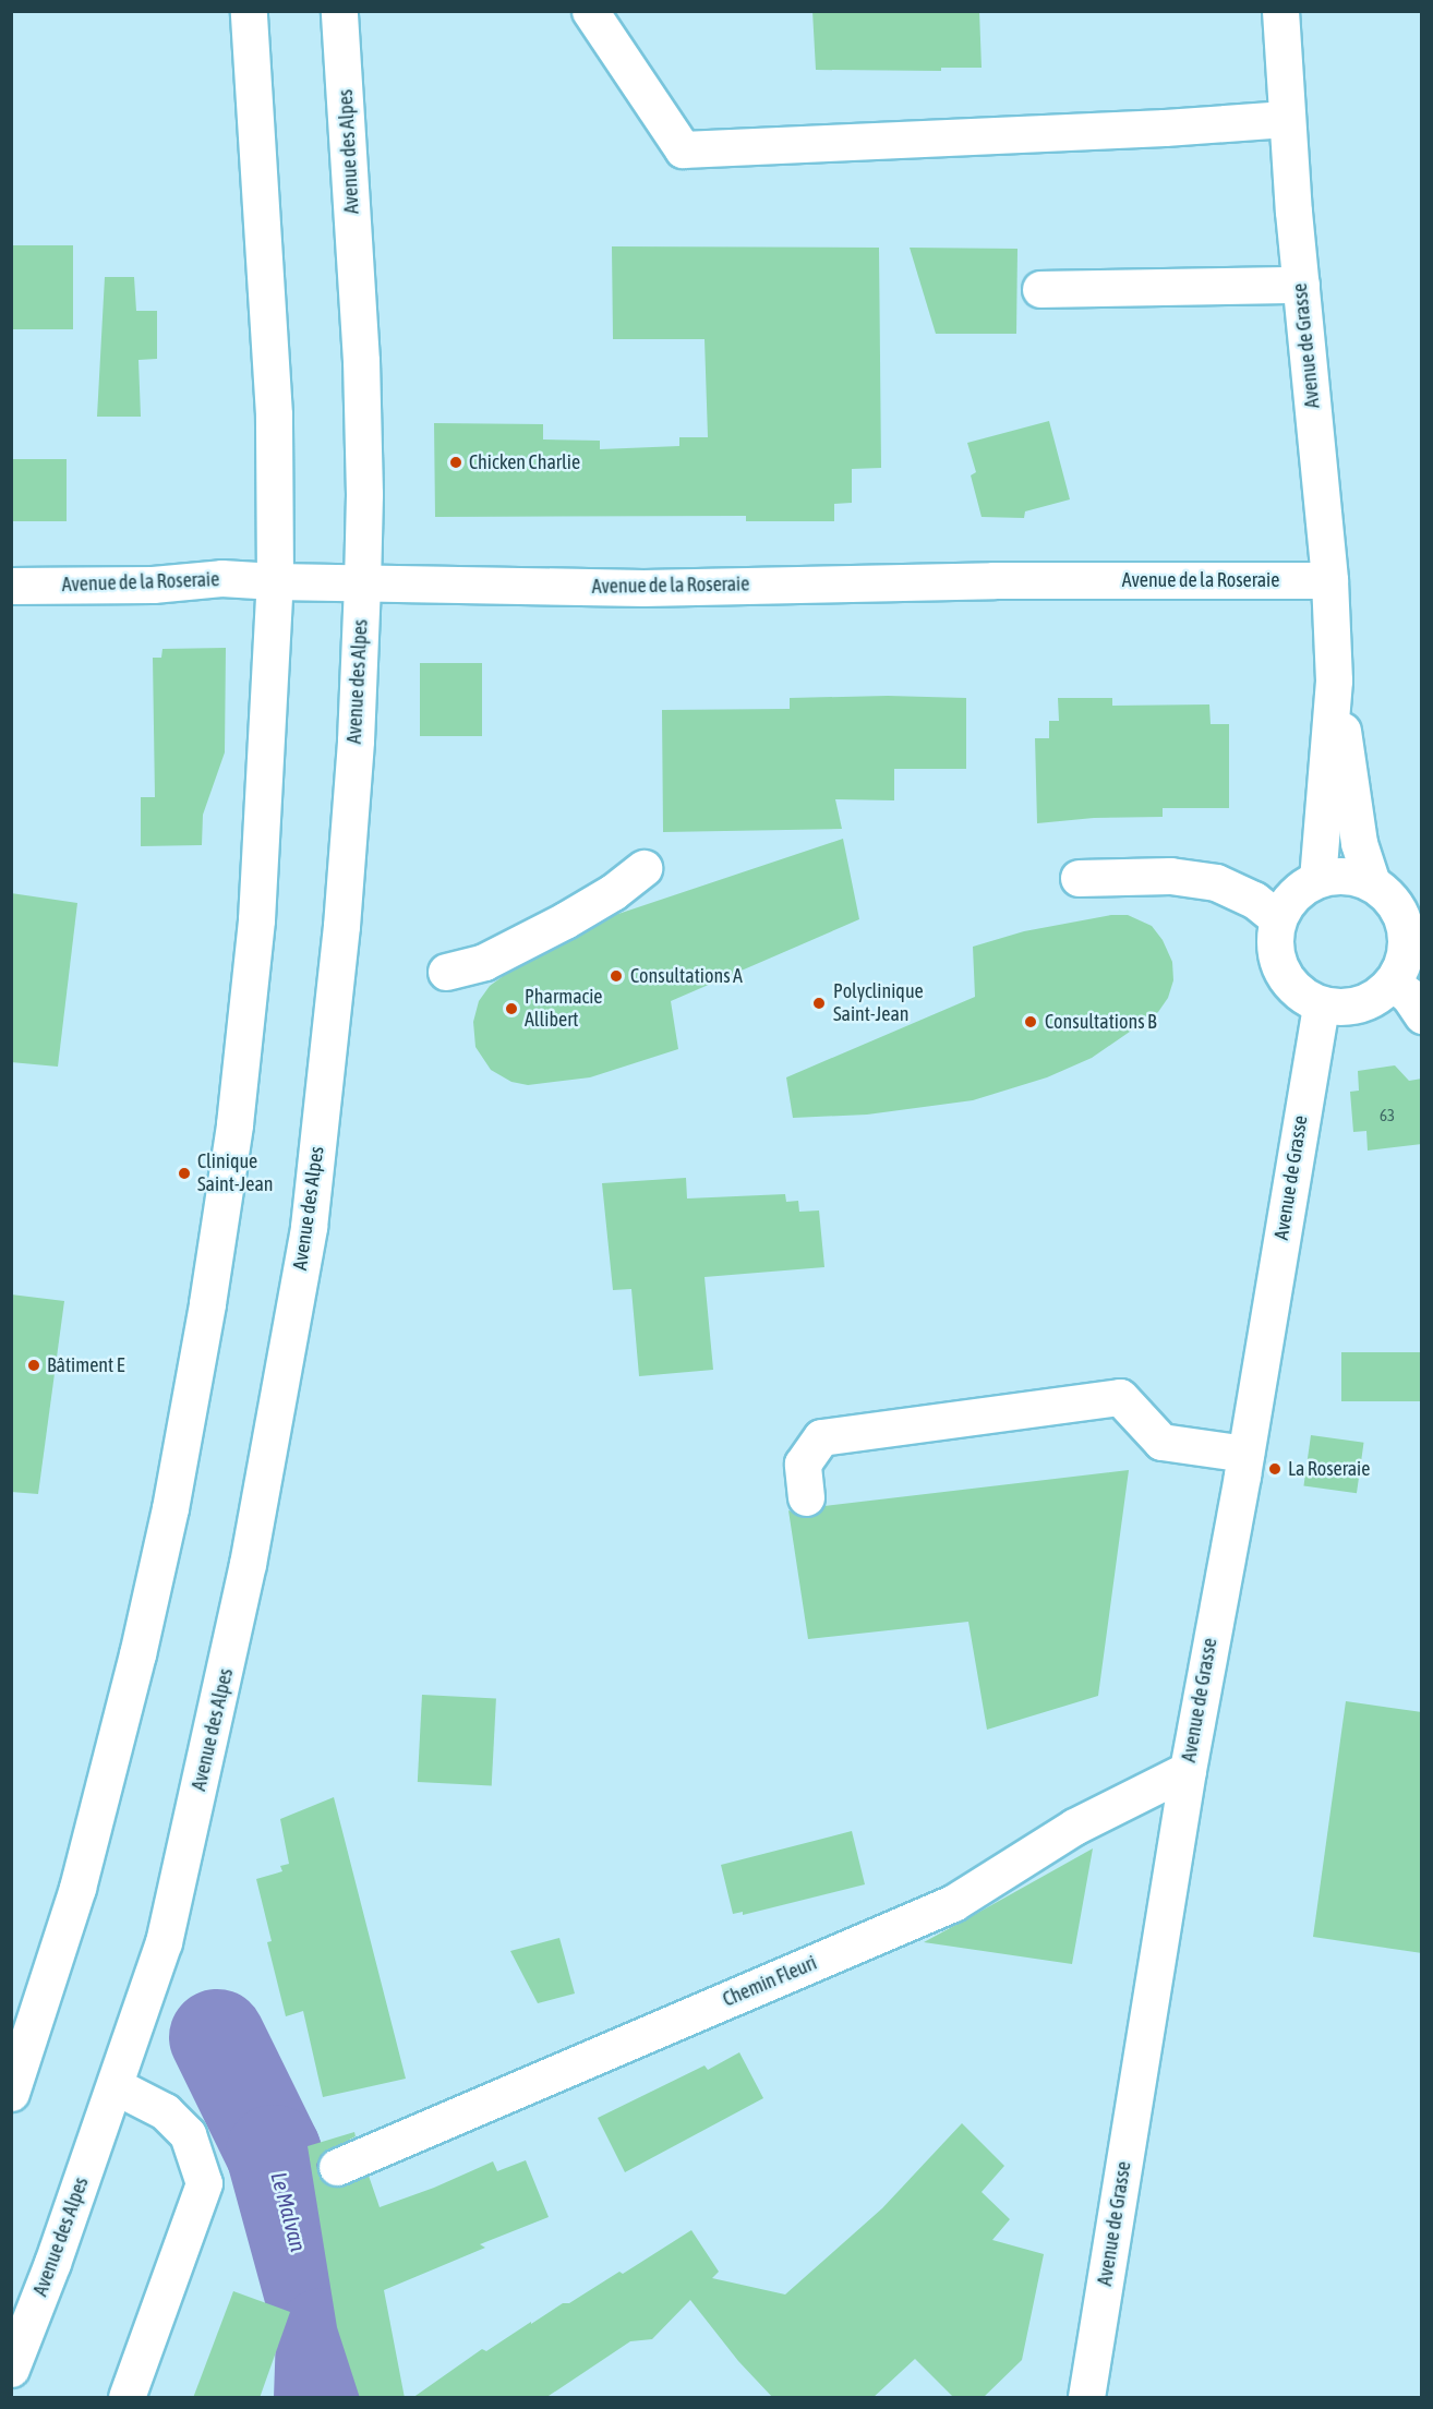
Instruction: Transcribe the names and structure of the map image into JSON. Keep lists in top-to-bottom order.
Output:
{
  "streets": {
    "main road": [
      "Avenue des Alpes",
      "Avenue de Grasse",
      "Avenue de la Roseraie",
      "Chemin Fleuri"
    ]
  },
  "crossings": [
    ["Avenue des Alpes", "Avenue de la Roseraie"],
    ["Avenue de Grasse", "Avenue de la Roseraie"],
    ["Avenue de Grasse", "Chemin Fleuri"]
  ],
  "water": ["Le Malvan"],
  "places": [
    "Chicken Charlie",
    "Consultations A",
    "Polyclinique Saint-Jean",
    "Pharmacie Allibert",
    "Consultations B",
    "Clinique Saint-Jean",
    "Bâtiment E",
    "La Roseraie"
  ],
  "house_numbers": ["63"]
}
